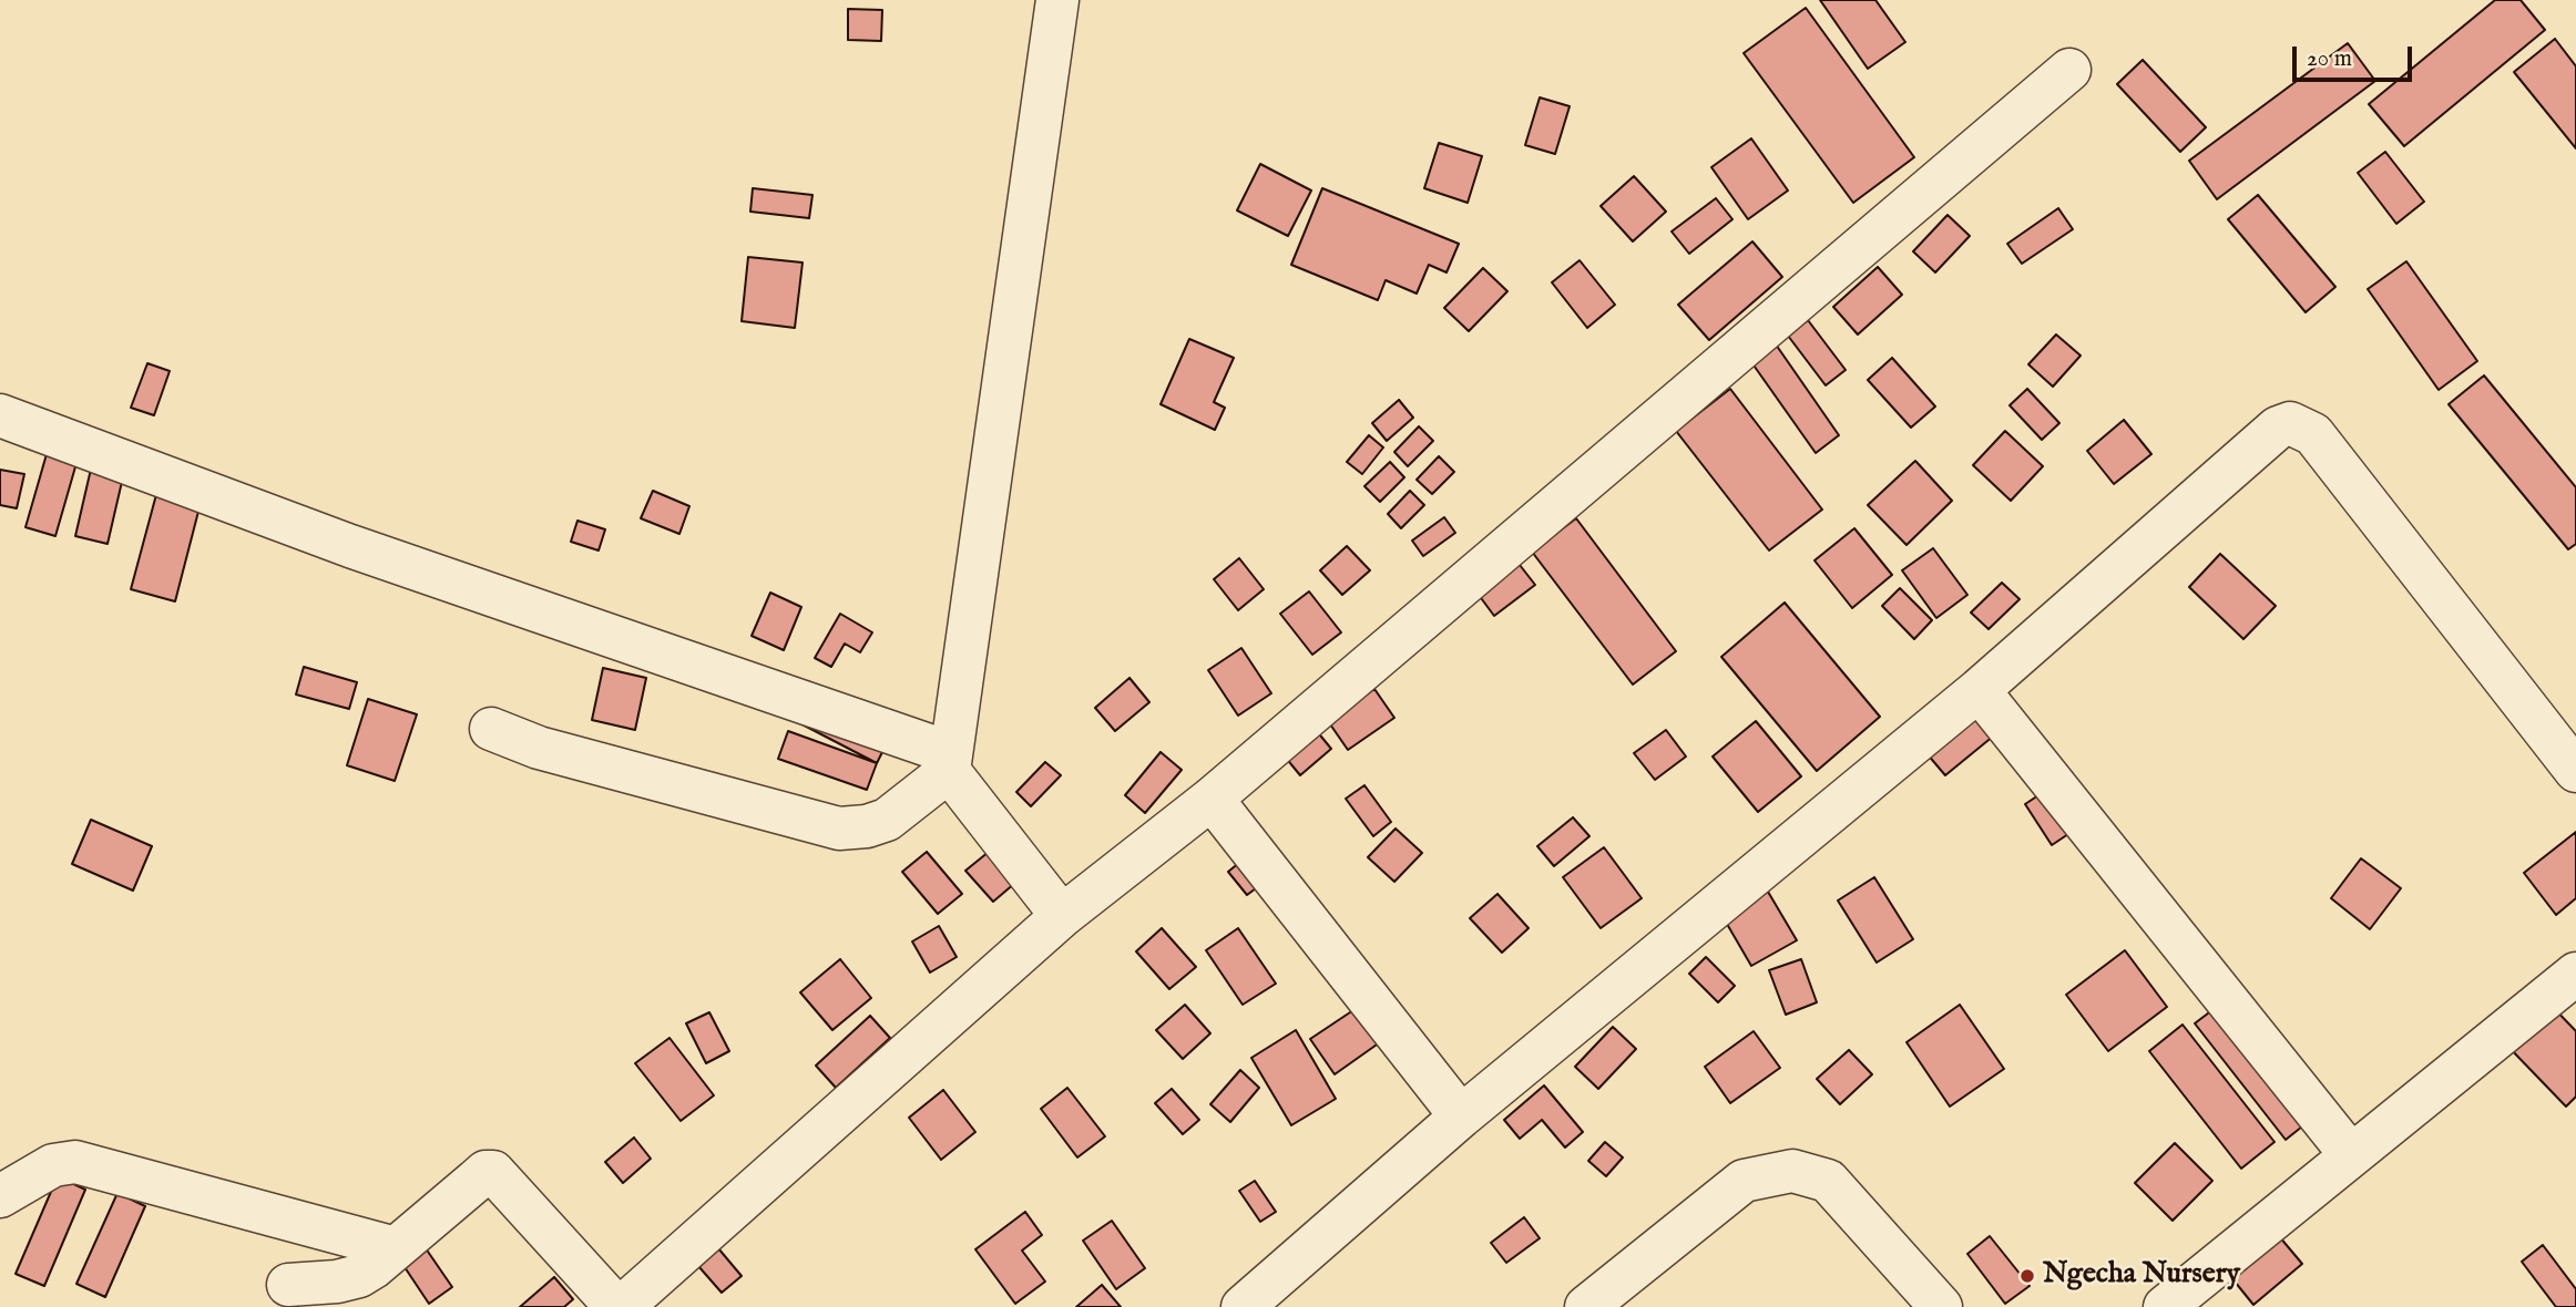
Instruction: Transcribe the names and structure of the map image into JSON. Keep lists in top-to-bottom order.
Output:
{
  "places": ["Ngecha Nursery"],
  "scale_bar": "20 m"
}
